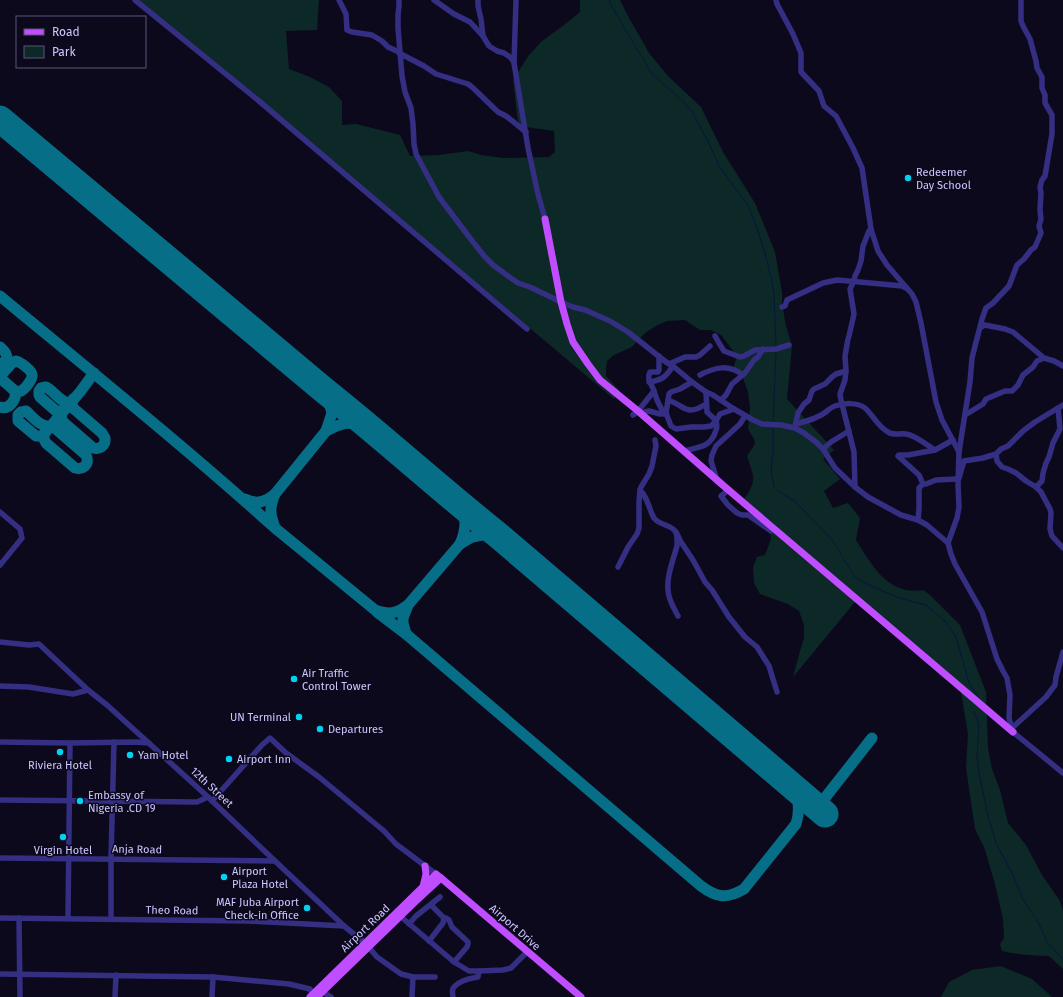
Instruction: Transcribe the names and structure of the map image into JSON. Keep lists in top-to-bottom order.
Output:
{
  "streets": {
    "main road": ["Airport Drive", "Airport Road"],
    "street": ["12th Street", "Anja Road", "Theo Road"]
  },
  "crossings": [
    ["12th Street", "Anja Road"],
    ["12th Street", "Theo Road"],
    ["12th Street", "Airport Road"],
    ["Airport Drive", "Airport Road"]
  ],
  "places": [
    "Redeemer Day School",
    "Air Traffic Control Tower",
    "UN Terminal",
    "Departures",
    "Riviera Hotel",
    "Yam Hotel",
    "Airport Inn",
    "Embassy of Nigeria .CD 19",
    "Virgin Hotel",
    "Airport Plaza Hotel",
    "MAF Juba Airport Check-in Office"
  ],
  "legend": ["Road", "Park"]
}
